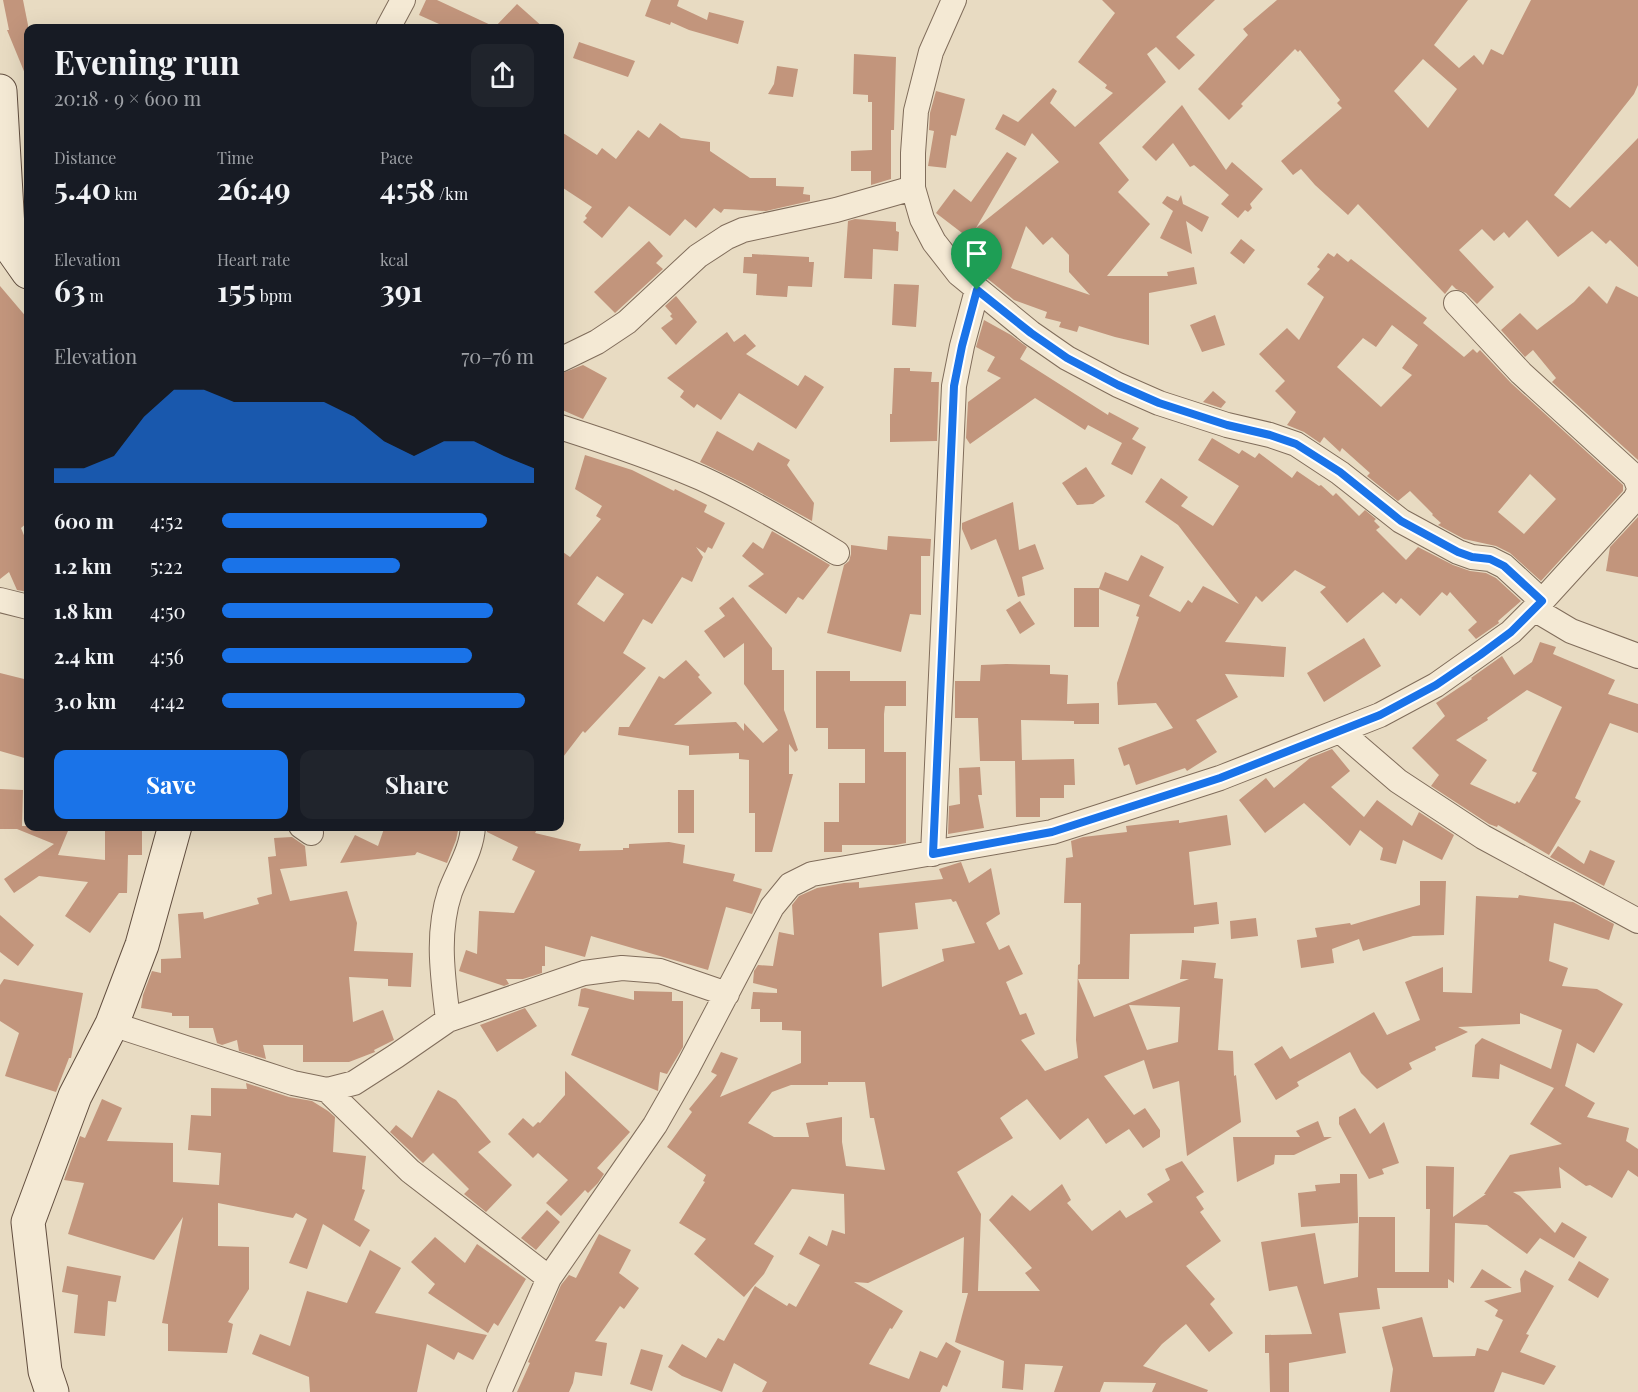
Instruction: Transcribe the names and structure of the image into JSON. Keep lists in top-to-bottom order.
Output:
{
  "page": {
    "heading": ["Evening run", "20:18 · 9 × 600 m"],
    "stats": [
      ["Distance", "5.40 km"],
      ["Time", "26:49"],
      ["Pace", "4:58 /km"],
      ["Elevation", "63 m"],
      ["Heart rate", "155 bpm"],
      ["kcal", "391"]
    ],
    "chart": ["Elevation", "70–76 m"],
    "list": [
      {
        "name": "600 m",
        "note": "4:52"
      },
      {
        "name": "1.2 km",
        "note": "5:22"
      },
      {
        "name": "1.8 km",
        "note": "4:50"
      },
      {
        "name": "2.4 km",
        "note": "4:56"
      },
      {
        "name": "3.0 km",
        "note": "4:42"
      }
    ],
    "buttons": ["Save", "Share"]
  }
}
